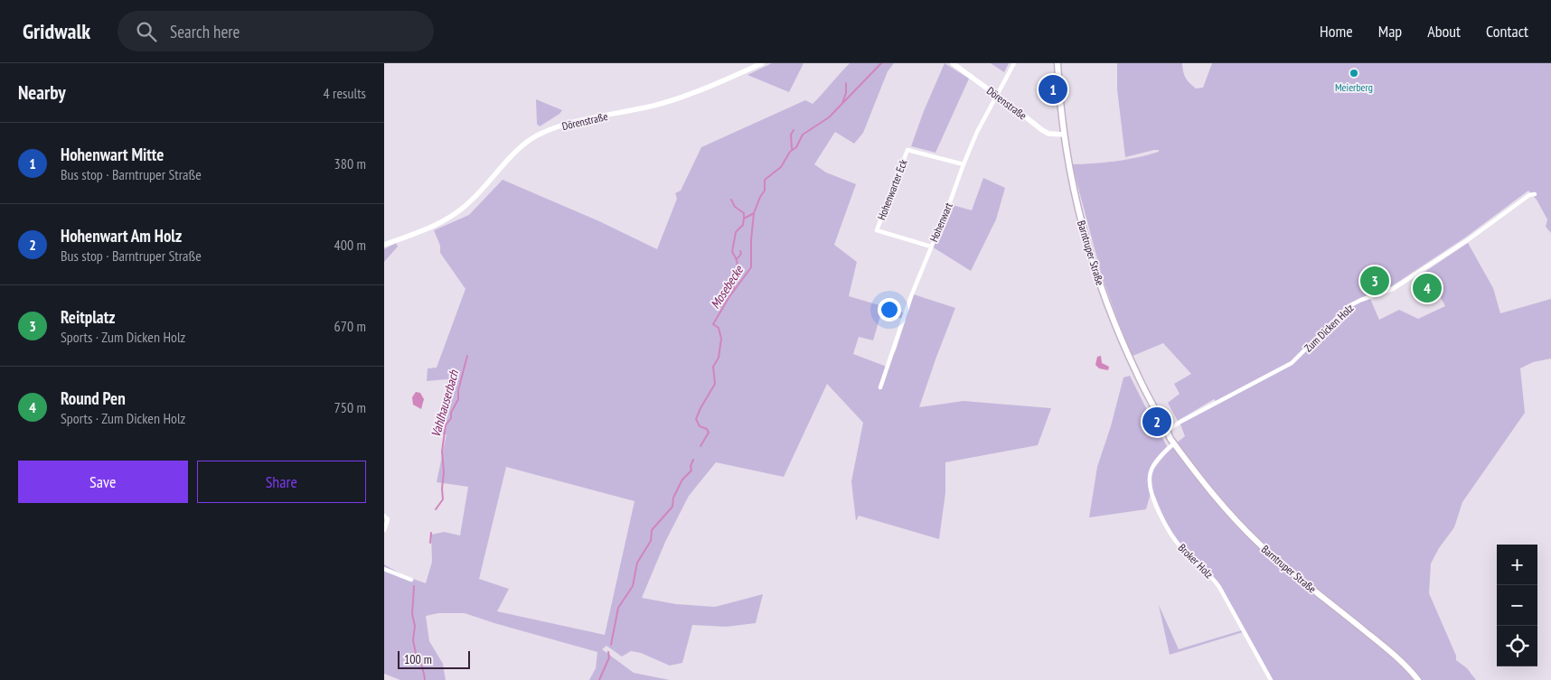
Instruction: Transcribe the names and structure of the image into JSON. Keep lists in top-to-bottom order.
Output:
{
  "streets": {
    "main road": ["Barntruper Straße"],
    "street": [
      "Dörenstraße",
      "Hohenwarter Eck",
      "Hohenwart",
      "Zum Dicken Holz",
      "Broker Holz"
    ]
  },
  "crossings": [
    ["Dörenstraße", "Hohenwart"],
    ["Dörenstraße", "Barntruper Straße"],
    ["Hohenwarter Eck", "Hohenwart"],
    ["Barntruper Straße", "Zum Dicken Holz"],
    ["Barntruper Straße", "Broker Holz"]
  ],
  "water": ["Mosebecke", "Vahlhauserbach"],
  "places": ["Meierberg"],
  "scale_bar": "100 m",
  "page": {
    "header": "Gridwalk",
    "search": "Search here",
    "nav": [
      "Home",
      "Map",
      "About",
      "Contact"
    ],
    "heading": ["Nearby", "4 results"],
    "pins": [
      "1",
      "3",
      "4",
      "2"
    ],
    "list": [
      {
        "mark": "1",
        "name": "Hohenwart Mitte",
        "note": "Bus stop · Barntruper Straße",
        "value": "380 m"
      },
      {
        "mark": "2",
        "name": "Hohenwart Am Holz",
        "note": "Bus stop · Barntruper Straße",
        "value": "400 m"
      },
      {
        "mark": "3",
        "name": "Reitplatz",
        "note": "Sports · Zum Dicken Holz",
        "value": "670 m"
      },
      {
        "mark": "4",
        "name": "Round Pen",
        "note": "Sports · Zum Dicken Holz",
        "value": "750 m"
      }
    ],
    "buttons": ["Save", "Share"],
    "map_buttons": ["+", "−"],
    "scale": "100 m"
  }
}
